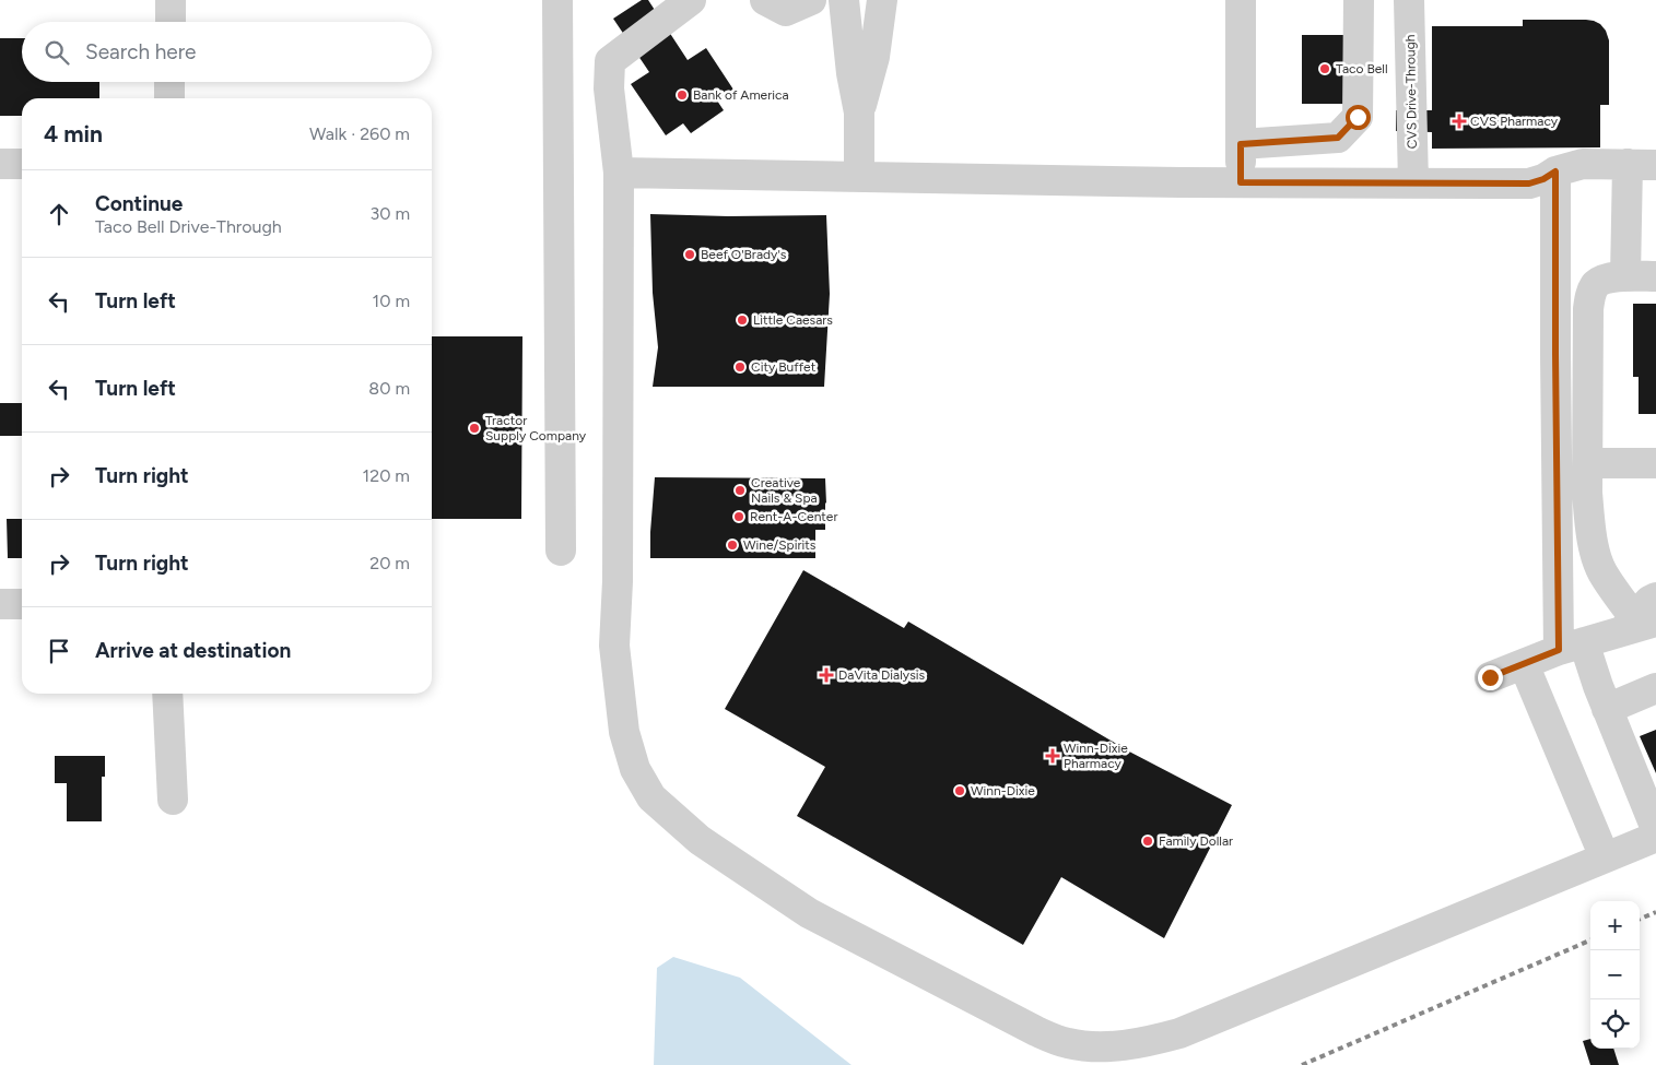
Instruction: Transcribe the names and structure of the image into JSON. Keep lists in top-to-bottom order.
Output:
{
  "streets": {
    "street": ["CVS Drive-Through"]
  },
  "places": {
    "other": [
      "Taco Bell",
      "Bank of America",
      "Beef O'Brady's",
      "Little Caesars",
      "City Buffet",
      "Tractor Supply Company",
      "Creative Nails & Spa",
      "Rent-A-Center",
      "Wine/Spirits",
      "Winn-Dixie",
      "Family Dollar"
    ],
    "health": ["CVS Pharmacy", "DaVita Dialysis", "Winn-Dixie Pharmacy"]
  },
  "page": {
    "search": "Search here",
    "heading": ["4 min", "Walk · 260 m"],
    "list": [
      ["Continue", "Taco Bell Drive-Through", "30 m"],
      ["Turn left", "10 m"],
      ["Turn left", "80 m"],
      ["Turn right", "120 m"],
      ["Turn right", "20 m"],
      "Arrive at destination"
    ],
    "map_buttons": ["+", "−"]
  }
}
